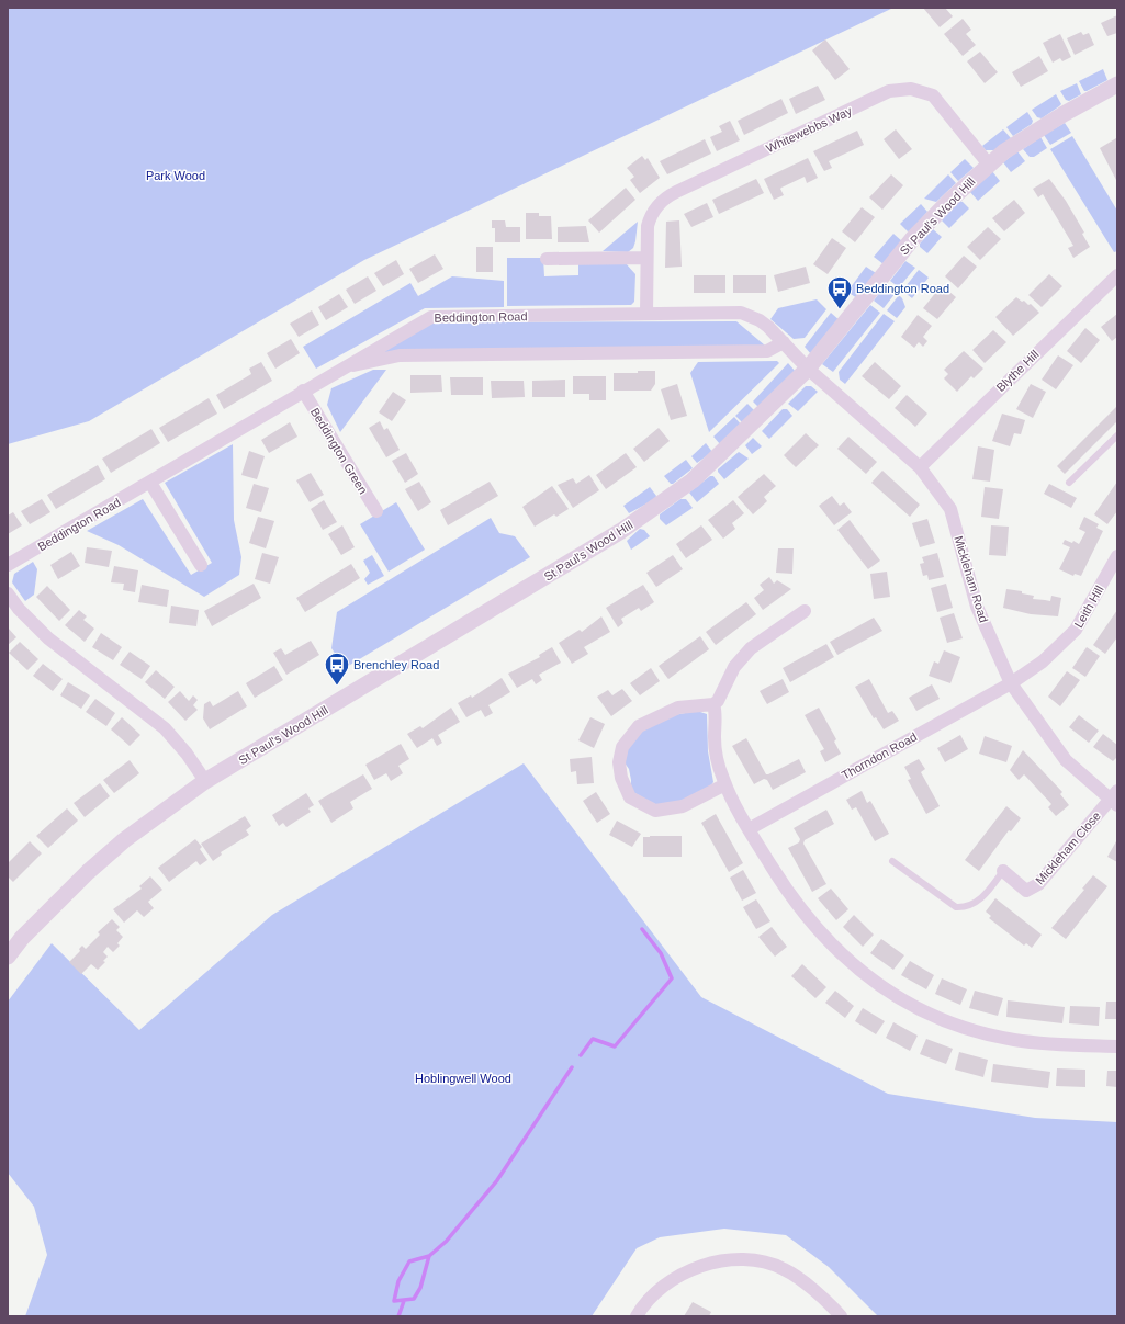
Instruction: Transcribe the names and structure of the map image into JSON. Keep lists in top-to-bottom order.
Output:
{
  "streets": {
    "street": [
      "Whitewebbs Way",
      "St Paul's Wood Hill",
      "Beddington Road",
      "Blythe Hill",
      "Beddington Green",
      "Mickleham Road",
      "Leith Hill",
      "Thorndon Road",
      "Mickleham Close"
    ]
  },
  "crossings": [
    ["Whitewebbs Way", "St Paul's Wood Hill"],
    ["Whitewebbs Way", "Beddington Road"],
    ["St Paul's Wood Hill", "Beddington Road"],
    ["St Paul's Wood Hill", "Mickleham Road"],
    ["Beddington Road", "Beddington Green"],
    ["Beddington Road", "Mickleham Road"],
    ["Blythe Hill", "Mickleham Road"],
    ["Mickleham Road", "Leith Hill"],
    ["Mickleham Road", "Thorndon Road"],
    ["Mickleham Road", "Mickleham Close"],
    ["Leith Hill", "Thorndon Road"]
  ],
  "parks": ["Park Wood", "Hoblingwell Wood"],
  "places": {
    "bus stop": ["Beddington Road", "Brenchley Road"]
  }
}
